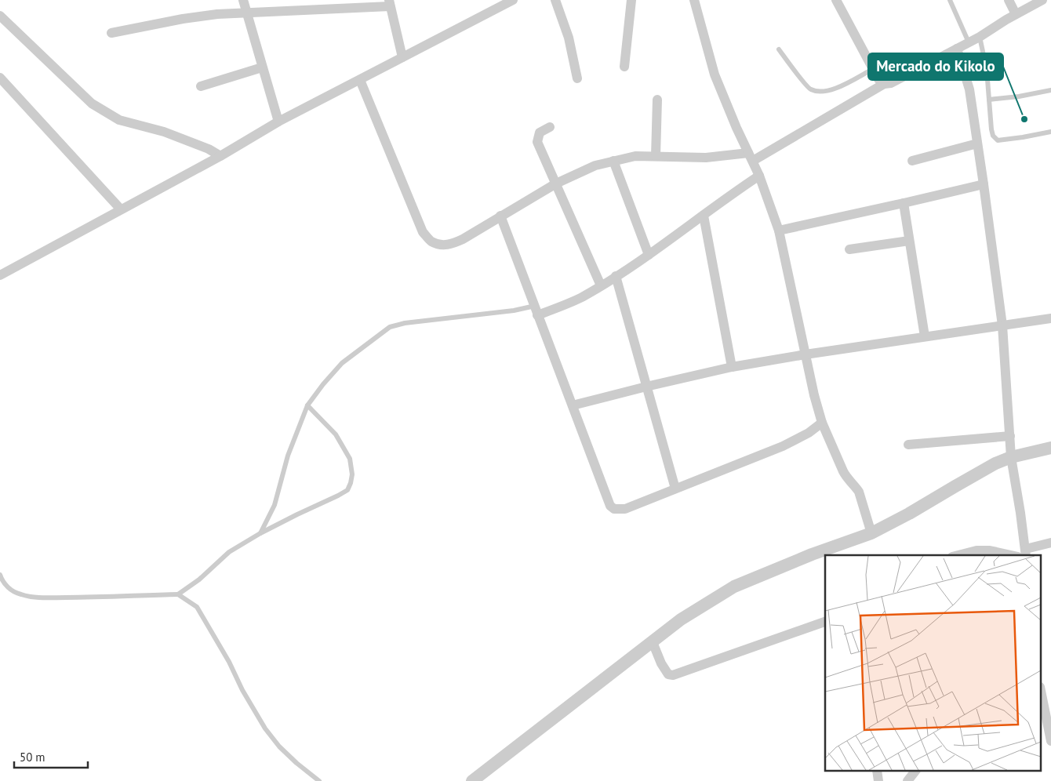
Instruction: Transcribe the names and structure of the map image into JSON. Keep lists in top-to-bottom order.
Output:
{
  "places": ["Mercado do Kikolo"],
  "scale_bar": "50 m"
}
